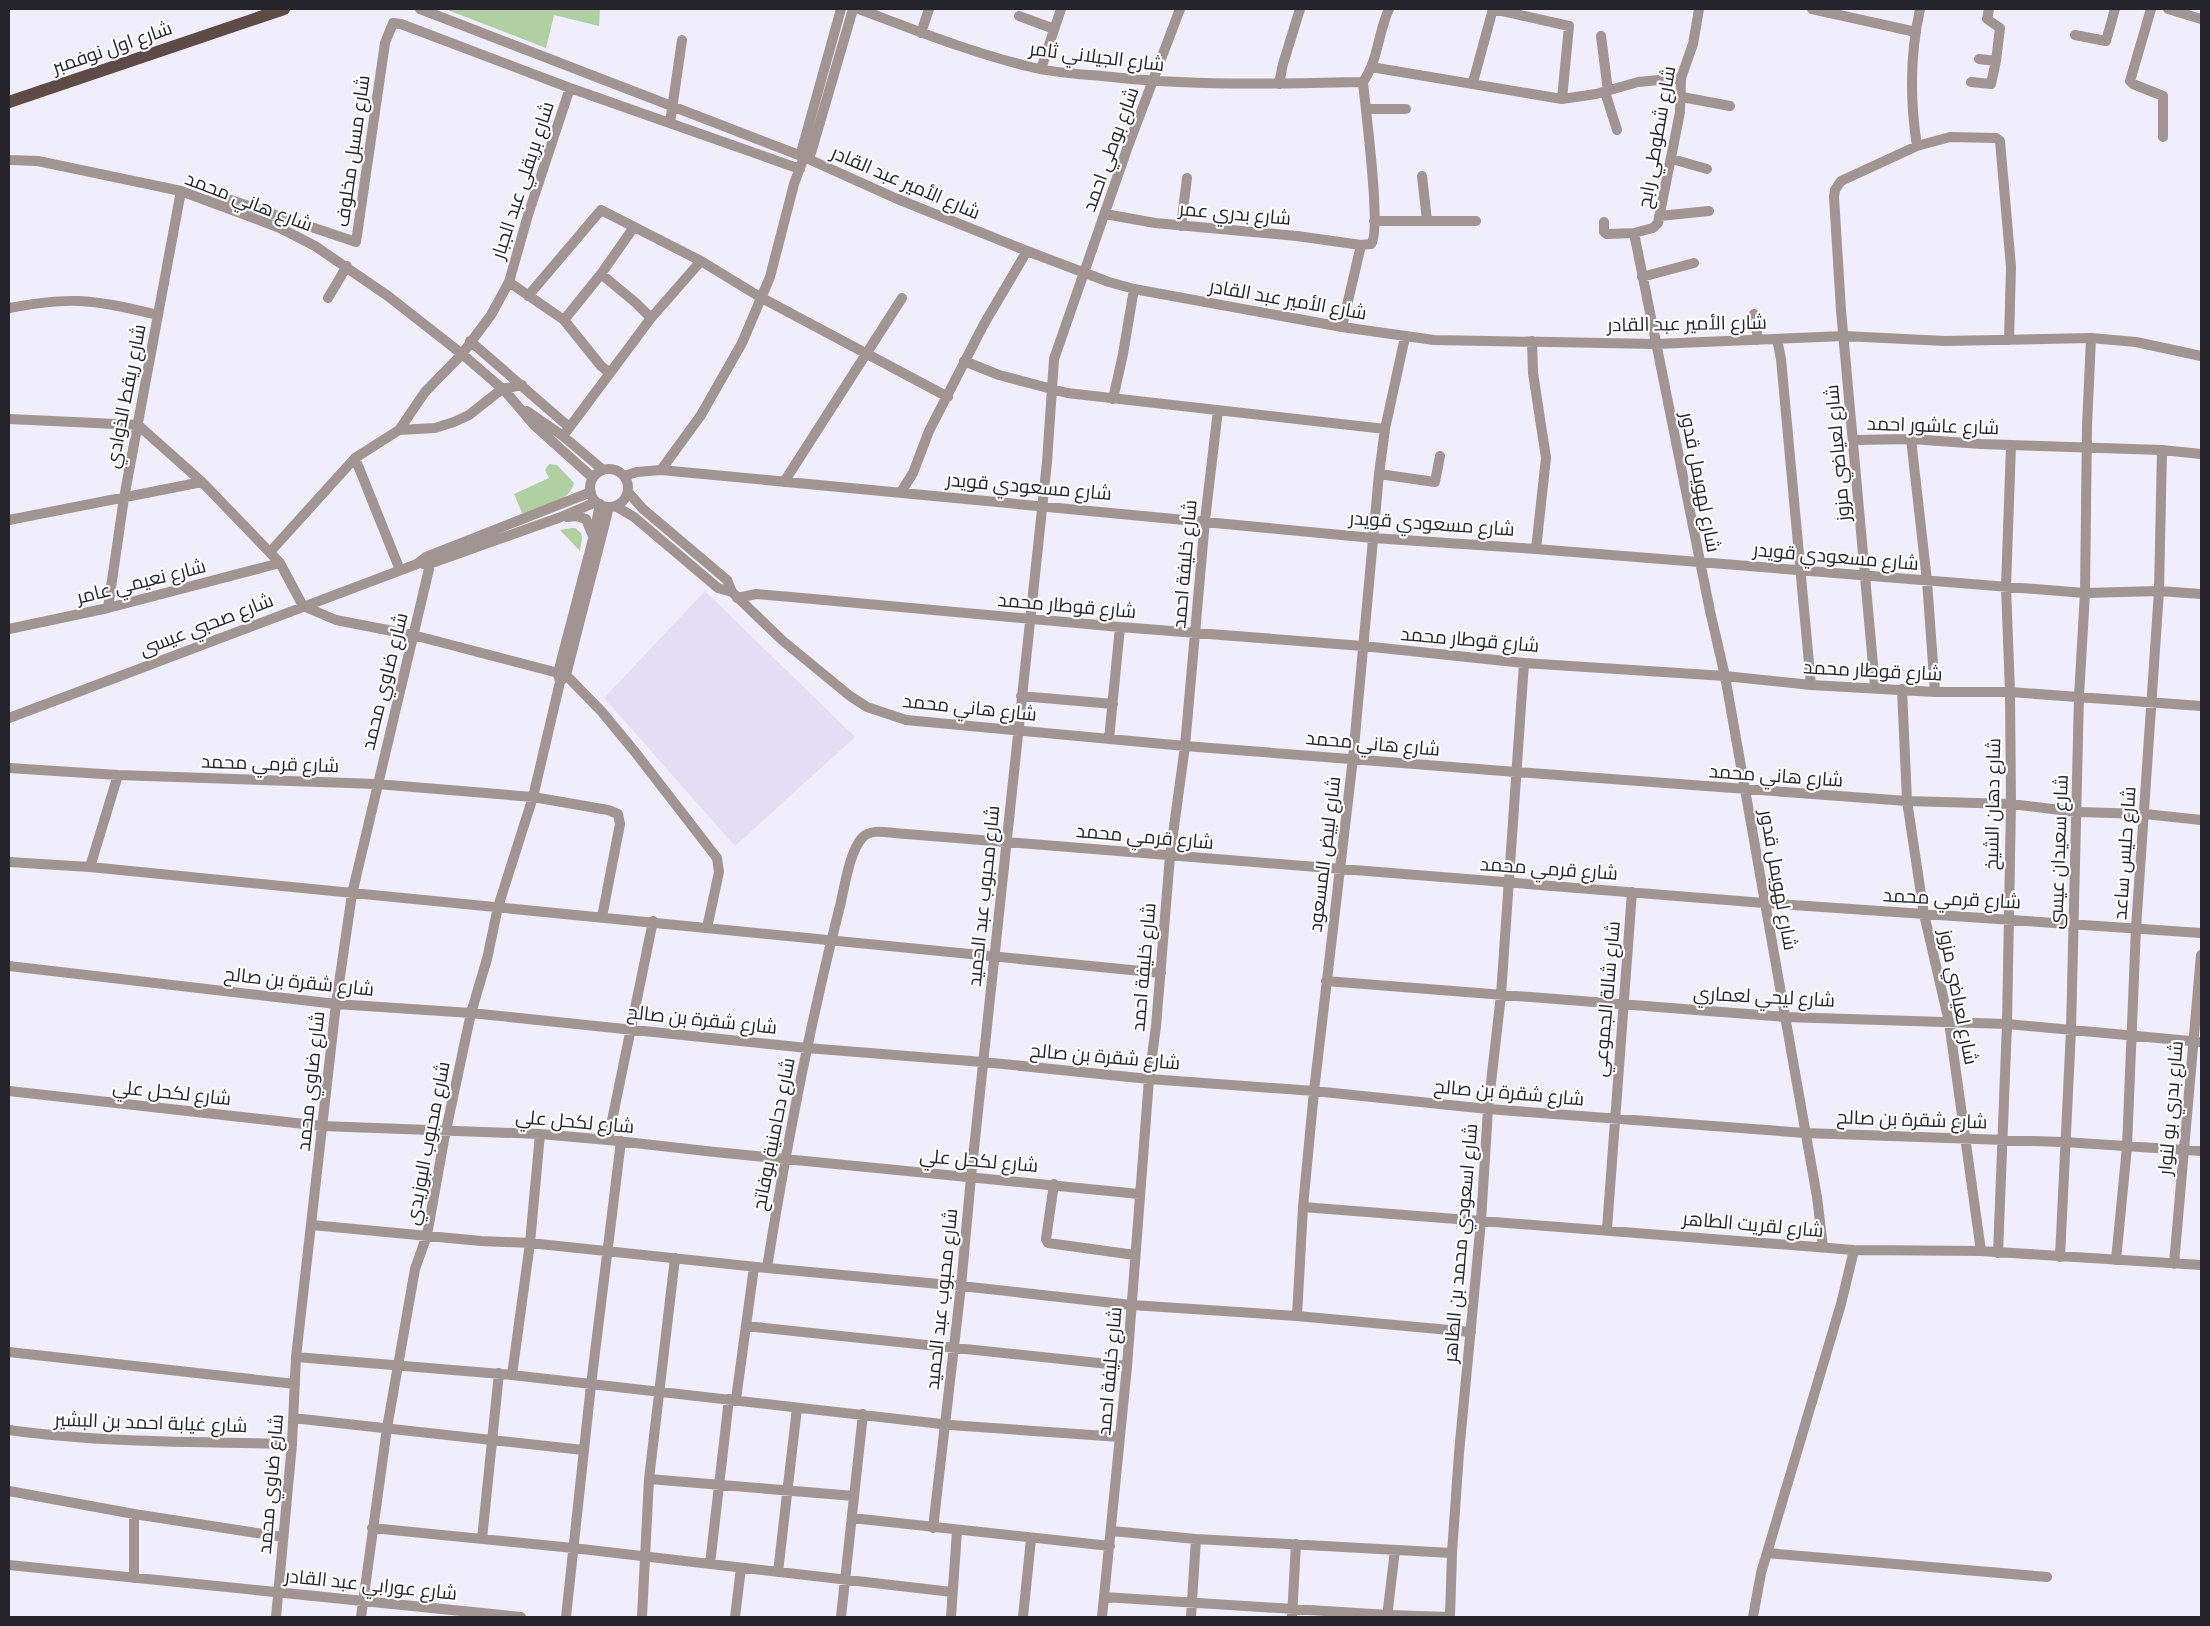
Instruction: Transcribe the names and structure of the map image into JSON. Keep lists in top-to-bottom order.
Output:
{
  "streets": {
    "main road": ["شارع اول نوفمبر"],
    "street": [
      "شارع الجيلاني ثامر",
      "شارع شطوطي رابح",
      "شارع بوطي احمد",
      "شارع مسبل مخلوف",
      "شارع بريقلي عبد الجبار",
      "شارع الأمير عبد القادر",
      "شارع هاني محمد",
      "شارع بدري عمر",
      "شارع ريقط الذوادي",
      "شارع عاشور احمد",
      "شارع لعياضي مزوز",
      "شارع لهويمل قدور",
      "شارع مسعودي قويدر",
      "شارع خليفة احمد",
      "شارع نعيمي عامر",
      "شارع قوطار محمد",
      "شارع صحبي عيسى",
      "شارع ضاوي محمد",
      "شارع قرمي محمد",
      "شارع دهان الشيخ",
      "شارع سعيدان عيسى",
      "شارع حليس ساعد",
      "شارع لبيض المسعود",
      "شارع محبوب عبد الحميد",
      "شارع شقرة بن صالح",
      "شارع ليحي لعماري",
      "شارع شالة الجموعي",
      "شارع لكحل علي",
      "شارع بدري بو لنوار",
      "شارع دحامنية بوفاتح",
      "شارع محبوب البوزيدي",
      "شارع لقريت الطاهر",
      "شارع اسعودي محمد بن الطاهر",
      "شارع غيابة احمد بن البشير",
      "شارع عورابي عبد القادر"
    ]
  },
  "crossings": [
    ["شارع الجيلاني ثامر", "شارع بوطي احمد"],
    ["شارع شطوطي رابح", "شارع الأمير عبد القادر"],
    ["شارع شطوطي رابح", "شارع لهويمل قدور"],
    ["شارع بوطي احمد", "شارع الأمير عبد القادر"],
    ["شارع بوطي احمد", "شارع بدري عمر"],
    ["شارع بوطي احمد", "شارع محبوب عبد الحميد"],
    ["شارع مسبل مخلوف", "شارع بريقلي عبد الجبار"],
    ["شارع مسبل مخلوف", "شارع هاني محمد"],
    ["شارع بريقلي عبد الجبار", "شارع هاني محمد"],
    ["شارع الأمير عبد القادر", "شارع لعياضي مزوز"],
    ["شارع الأمير عبد القادر", "شارع لهويمل قدور"],
    ["شارع الأمير عبد القادر", "شارع سعيدان عيسى"],
    ["شارع الأمير عبد القادر", "شارع لبيض المسعود"],
    ["شارع الأمير عبد القادر", "شارع محبوب عبد الحميد"],
    ["شارع هاني محمد", "شارع ريقط الذوادي"],
    ["شارع هاني محمد", "شارع لعياضي مزوز"],
    ["شارع هاني محمد", "شارع لهويمل قدور"],
    ["شارع هاني محمد", "شارع مسعودي قويدر"],
    ["شارع هاني محمد", "شارع خليفة احمد"],
    ["شارع هاني محمد", "شارع قوطار محمد"],
    ["شارع هاني محمد", "شارع صحبي عيسى"],
    ["شارع هاني محمد", "شارع دهان الشيخ"],
    ["شارع هاني محمد", "شارع سعيدان عيسى"],
    ["شارع هاني محمد", "شارع حليس ساعد"],
    ["شارع هاني محمد", "شارع لبيض المسعود"],
    ["شارع هاني محمد", "شارع محبوب عبد الحميد"],
    ["شارع هاني محمد", "شارع اسعودي محمد بن الطاهر"],
    ["شارع ريقط الذوادي", "شارع نعيمي عامر"],
    ["شارع عاشور احمد", "شارع لعياضي مزوز"],
    ["شارع عاشور احمد", "شارع دهان الشيخ"],
    ["شارع عاشور احمد", "شارع سعيدان عيسى"],
    ["شارع عاشور احمد", "شارع حليس ساعد"],
    ["شارع لعياضي مزوز", "شارع مسعودي قويدر"],
    ["شارع لعياضي مزوز", "شارع قوطار محمد"],
    ["شارع لعياضي مزوز", "شارع قرمي محمد"],
    ["شارع لعياضي مزوز", "شارع شقرة بن صالح"],
    ["شارع لعياضي مزوز", "شارع ليحي لعماري"],
    ["شارع لعياضي مزوز", "شارع لقريت الطاهر"],
    ["شارع لهويمل قدور", "شارع مسعودي قويدر"],
    ["شارع لهويمل قدور", "شارع قوطار محمد"],
    ["شارع لهويمل قدور", "شارع قرمي محمد"],
    ["شارع لهويمل قدور", "شارع شقرة بن صالح"],
    ["شارع لهويمل قدور", "شارع ليحي لعماري"],
    ["شارع لهويمل قدور", "شارع لقريت الطاهر"],
    ["شارع مسعودي قويدر", "شارع خليفة احمد"],
    ["شارع مسعودي قويدر", "شارع صحبي عيسى"],
    ["شارع مسعودي قويدر", "شارع دهان الشيخ"],
    ["شارع مسعودي قويدر", "شارع سعيدان عيسى"],
    ["شارع مسعودي قويدر", "شارع حليس ساعد"],
    ["شارع مسعودي قويدر", "شارع لبيض المسعود"],
    ["شارع مسعودي قويدر", "شارع محبوب عبد الحميد"],
    ["شارع خليفة احمد", "شارع قوطار محمد"],
    ["شارع خليفة احمد", "شارع قرمي محمد"],
    ["شارع خليفة احمد", "شارع شقرة بن صالح"],
    ["شارع خليفة احمد", "شارع لكحل علي"],
    ["شارع قوطار محمد", "شارع دهان الشيخ"],
    ["شارع قوطار محمد", "شارع سعيدان عيسى"],
    ["شارع قوطار محمد", "شارع حليس ساعد"],
    ["شارع قوطار محمد", "شارع لبيض المسعود"],
    ["شارع قوطار محمد", "شارع محبوب عبد الحميد"],
    ["شارع قوطار محمد", "شارع اسعودي محمد بن الطاهر"],
    ["شارع صحبي عيسى", "شارع ضاوي محمد"],
    ["شارع ضاوي محمد", "شارع قرمي محمد"],
    ["شارع ضاوي محمد", "شارع شقرة بن صالح"],
    ["شارع ضاوي محمد", "شارع لكحل علي"],
    ["شارع ضاوي محمد", "شارع غيابة احمد بن البشير"],
    ["شارع ضاوي محمد", "شارع عورابي عبد القادر"],
    ["شارع قرمي محمد", "شارع دهان الشيخ"],
    ["شارع قرمي محمد", "شارع سعيدان عيسى"],
    ["شارع قرمي محمد", "شارع حليس ساعد"],
    ["شارع قرمي محمد", "شارع لبيض المسعود"],
    ["شارع قرمي محمد", "شارع محبوب عبد الحميد"],
    ["شارع قرمي محمد", "شارع شالة الجموعي"],
    ["شارع قرمي محمد", "شارع دحامنية بوفاتح"],
    ["شارع قرمي محمد", "شارع محبوب البوزيدي"],
    ["شارع قرمي محمد", "شارع اسعودي محمد بن الطاهر"],
    ["شارع دهان الشيخ", "شارع شقرة بن صالح"],
    ["شارع دهان الشيخ", "شارع ليحي لعماري"],
    ["شارع دهان الشيخ", "شارع لقريت الطاهر"],
    ["شارع سعيدان عيسى", "شارع شقرة بن صالح"],
    ["شارع سعيدان عيسى", "شارع ليحي لعماري"],
    ["شارع سعيدان عيسى", "شارع لقريت الطاهر"],
    ["شارع حليس ساعد", "شارع شقرة بن صالح"],
    ["شارع حليس ساعد", "شارع ليحي لعماري"],
    ["شارع حليس ساعد", "شارع لقريت الطاهر"],
    ["شارع لبيض المسعود", "شارع شقرة بن صالح"],
    ["شارع لبيض المسعود", "شارع ليحي لعماري"],
    ["شارع لبيض المسعود", "شارع لقريت الطاهر"],
    ["شارع محبوب عبد الحميد", "شارع شقرة بن صالح"],
    ["شارع محبوب عبد الحميد", "شارع لكحل علي"],
    ["شارع شقرة بن صالح", "شارع شالة الجموعي"],
    ["شارع شقرة بن صالح", "شارع بدري بو لنوار"],
    ["شارع شقرة بن صالح", "شارع دحامنية بوفاتح"],
    ["شارع شقرة بن صالح", "شارع محبوب البوزيدي"],
    ["شارع شقرة بن صالح", "شارع اسعودي محمد بن الطاهر"],
    ["شارع ليحي لعماري", "شارع شالة الجموعي"],
    ["شارع ليحي لعماري", "شارع بدري بو لنوار"],
    ["شارع ليحي لعماري", "شارع اسعودي محمد بن الطاهر"],
    ["شارع شالة الجموعي", "شارع لقريت الطاهر"],
    ["شارع لكحل علي", "شارع دحامنية بوفاتح"],
    ["شارع لكحل علي", "شارع محبوب البوزيدي"],
    ["شارع بدري بو لنوار", "شارع لقريت الطاهر"],
    ["شارع محبوب البوزيدي", "شارع عورابي عبد القادر"],
    ["شارع لقريت الطاهر", "شارع اسعودي محمد بن الطاهر"]
  ]
}
